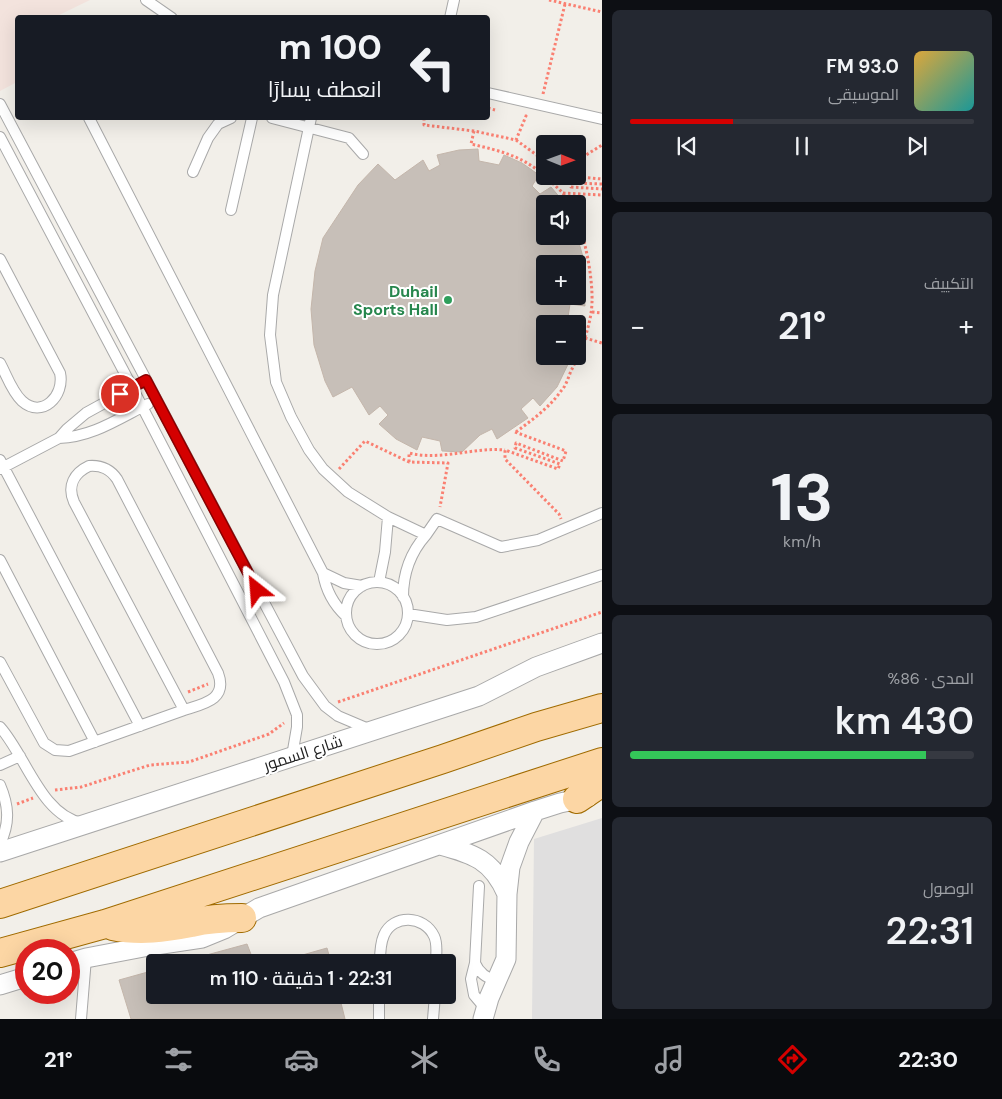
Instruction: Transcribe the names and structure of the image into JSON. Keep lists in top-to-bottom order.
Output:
{
  "streets": {
    "street": ["شارع السمور"]
  },
  "places": ["Duhail Sports Hall"],
  "north": "right",
  "page": {
    "turn": ["100 m", "انعطف يسارًا"],
    "song": ["93.0 FM", "الموسيقى"],
    "map_buttons": ["+", "−"],
    "tile": [
      "التكييف",
      ["13", "km/h"],
      ["المدى · 86%", "430 km"],
      ["الوصول", "22:31"]
    ],
    "heat": ["−", "21°", "+"],
    "limit": "20",
    "trip": "22:31 · 1 دقيقة · 110 m",
    "tabs": ["22:30", "21°"]
  }
}
